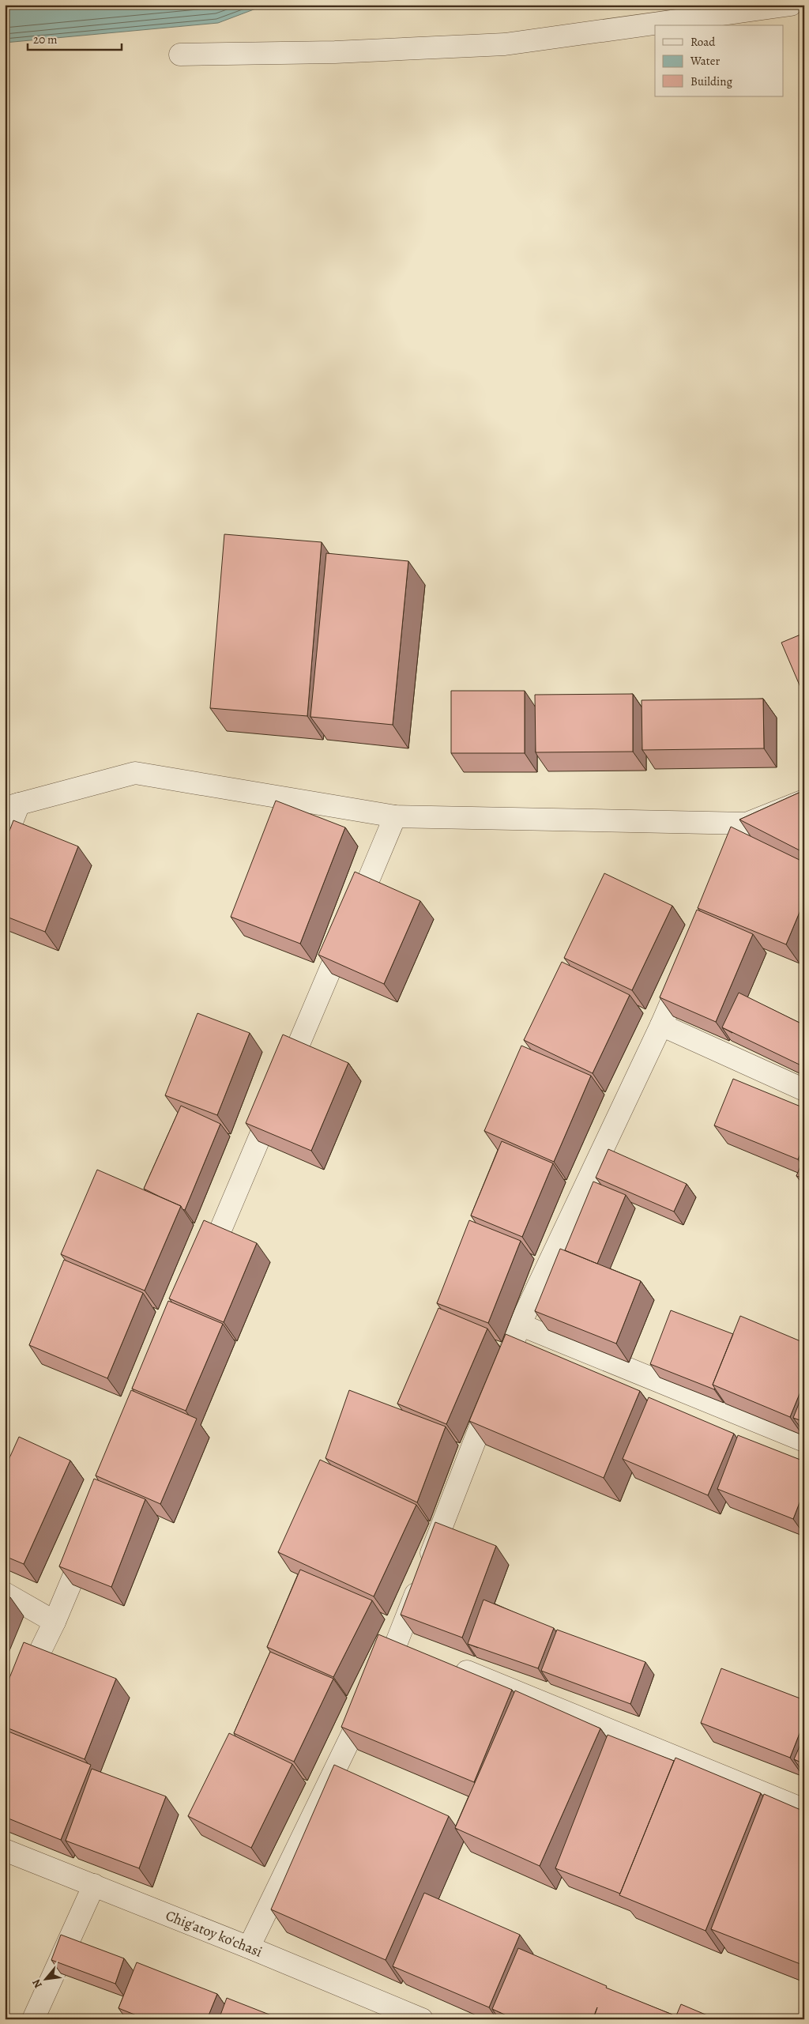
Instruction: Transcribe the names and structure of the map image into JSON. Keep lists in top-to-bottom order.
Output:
{
  "streets": {
    "street": ["Chig'atoy ko'chasi"]
  },
  "legend": ["Road", "Water", "Building"],
  "scale_bar": "20 m",
  "north": "bottom left"
}
